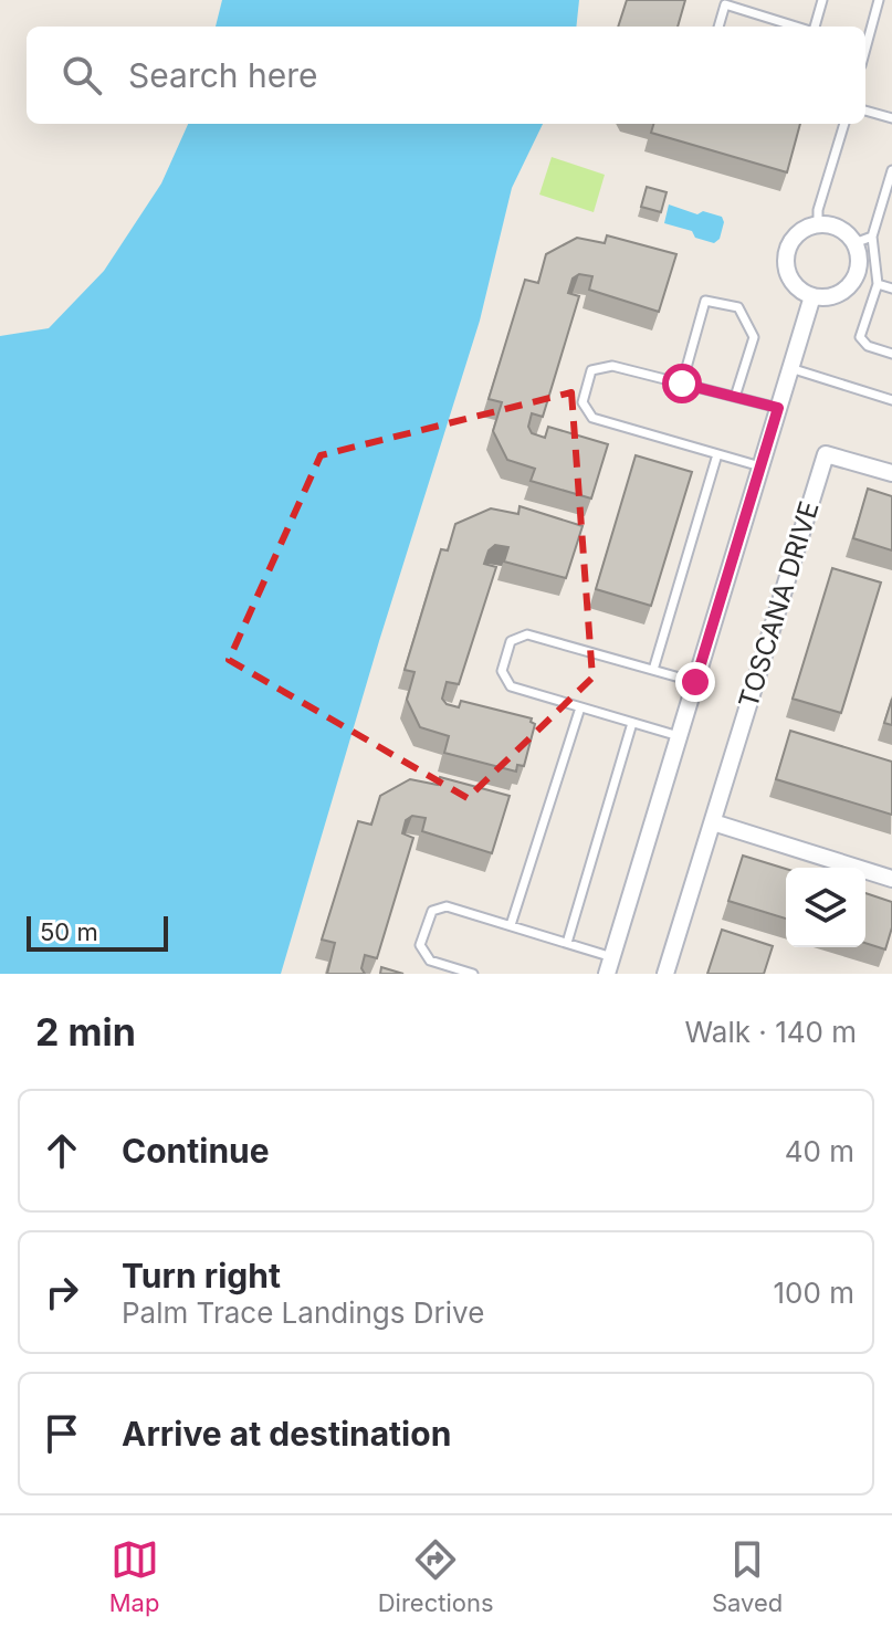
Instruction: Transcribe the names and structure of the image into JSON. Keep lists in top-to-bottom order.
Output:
{
  "streets": {
    "street": ["TOSCANA DRIVE"]
  },
  "scale_bar": "50 m",
  "page": {
    "search": "Search here",
    "scale": "50 m",
    "heading": ["2 min", "Walk · 140 m"],
    "list": [
      ["Continue", "40 m"],
      ["Turn right", "Palm Trace Landings Drive", "100 m"],
      "Arrive at destination"
    ],
    "nav": ["Map", "Directions", "Saved"]
  }
}
